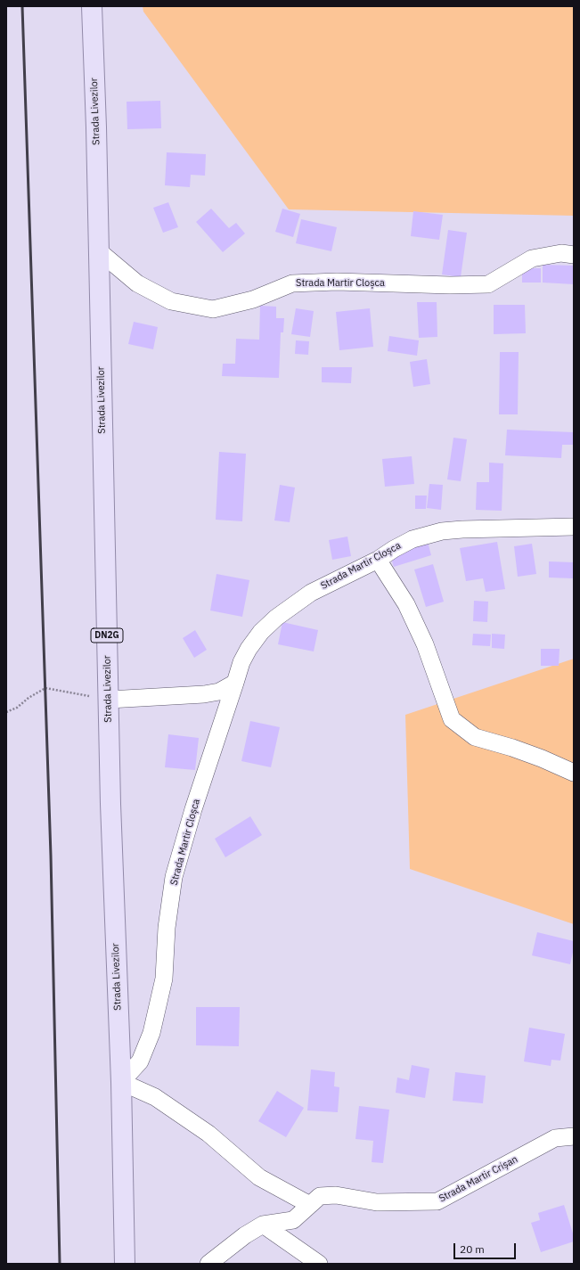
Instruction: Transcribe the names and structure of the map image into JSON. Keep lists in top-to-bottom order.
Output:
{
  "streets": {
    "main road": ["Strada Livezilor", "DN2G"],
    "street": ["Strada Martir Cloșca", "Strada Martir Crișan"]
  },
  "crossings": [
    ["Strada Livezilor", "Strada Martir Cloșca"]
  ],
  "scale_bar": "20 m"
}
